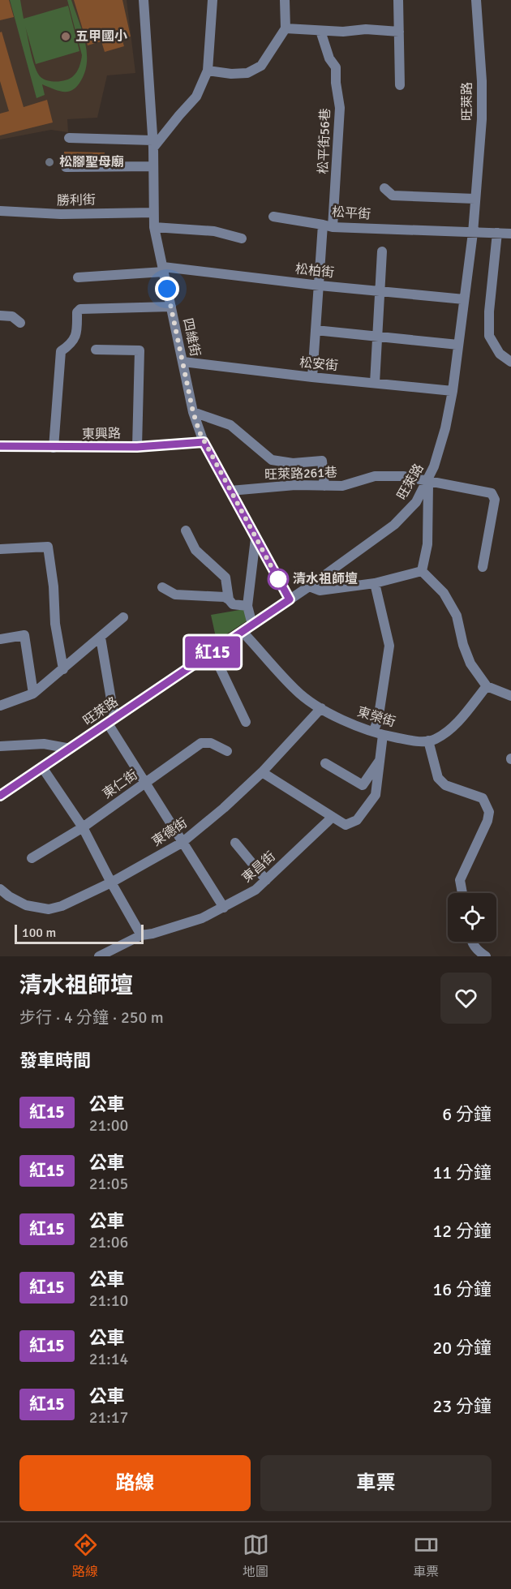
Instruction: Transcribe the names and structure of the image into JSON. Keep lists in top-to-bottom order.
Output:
{
  "streets": {
    "street": [
      "旺萊路",
      "松平街56巷",
      "勝利街",
      "松平街",
      "松柏街",
      "四維街",
      "松安街",
      "東興路",
      "旺萊路261巷",
      "東榮街",
      "東仁街",
      "東德街",
      "東昌街"
    ]
  },
  "crossings": [
    ["旺萊路", "松平街"],
    ["旺萊路", "松柏街"],
    ["旺萊路", "四維街"],
    ["旺萊路", "松安街"],
    ["旺萊路", "旺萊路261巷"],
    ["旺萊路", "東榮街"],
    ["松平街56巷", "松平街"],
    ["勝利街", "四維街"],
    ["松平街", "松柏街"],
    ["松平街", "松安街"],
    ["松柏街", "四維街"],
    ["四維街", "松安街"],
    ["四維街", "東興路"],
    ["四維街", "旺萊路261巷"],
    ["東榮街", "東德街"]
  ],
  "places": ["五甲國小", "松腳聖母廟", "清水祖師壇"],
  "lines": ["bus line 紅15"],
  "scale_bar": "100 m",
  "page": {
    "on_map": "紅15",
    "scale": "100 m",
    "heading": [
      ["清水祖師壇", "步行 · 4 分鐘 · 250 m"],
      "發車時間"
    ],
    "list": [
      {
        "mark": "紅15",
        "name": "公車",
        "note": "21:00",
        "value": "6 分鐘"
      },
      {
        "mark": "紅15",
        "name": "公車",
        "note": "21:05",
        "value": "11 分鐘"
      },
      {
        "mark": "紅15",
        "name": "公車",
        "note": "21:06",
        "value": "12 分鐘"
      },
      {
        "mark": "紅15",
        "name": "公車",
        "note": "21:10",
        "value": "16 分鐘"
      },
      {
        "mark": "紅15",
        "name": "公車",
        "note": "21:14",
        "value": "20 分鐘"
      },
      {
        "mark": "紅15",
        "name": "公車",
        "note": "21:17",
        "value": "23 分鐘"
      }
    ],
    "buttons": ["路線", "車票"],
    "tabs": ["路線", "地圖", "車票"]
  }
}
